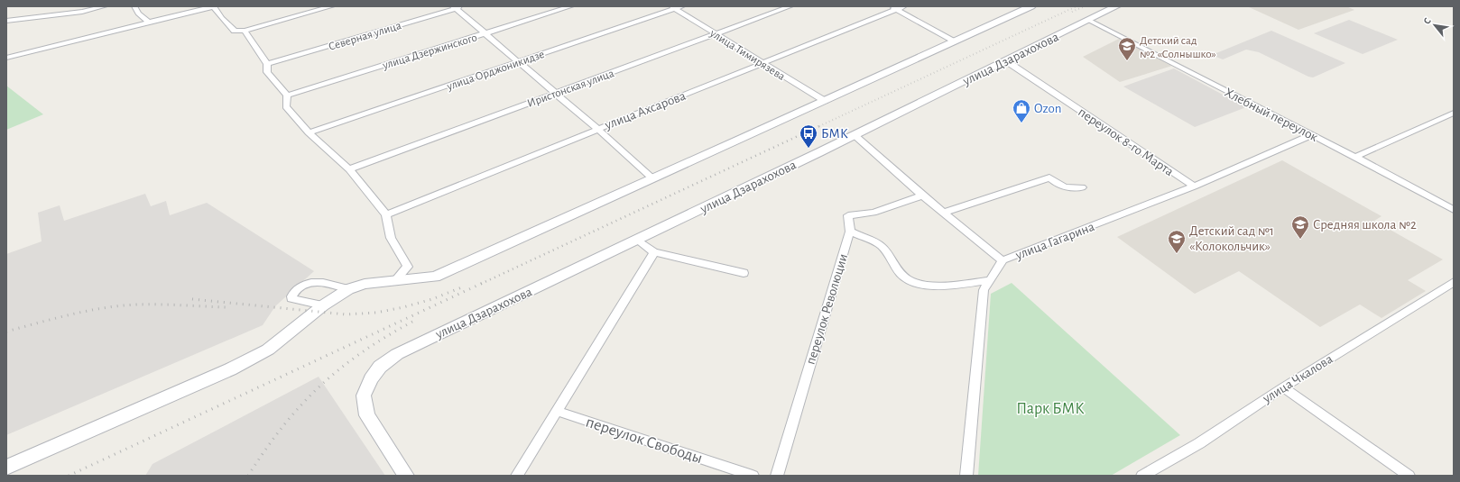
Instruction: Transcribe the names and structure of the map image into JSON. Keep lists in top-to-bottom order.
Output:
{
  "streets": {
    "street": [
      "Северная улица",
      "улица Дзержинского",
      "улица Тимирязева",
      "улица Дзарахохова",
      "улица Орджоникидзе",
      "Иристонская улица",
      "улица Ахсарова",
      "Хлебный переулок",
      "переулок 8-го Марта",
      "улица Гагарина",
      "переулок Революции",
      "улица Чкалова",
      "переулок Свободы"
    ]
  },
  "crossings": [
    ["улица Тимирязева", "улица Орджоникидзе"],
    ["улица Тимирязева", "Иристонская улица"],
    ["улица Тимирязева", "улица Ахсарова"],
    ["улица Дзарахохова", "Хлебный переулок"],
    ["улица Дзарахохова", "переулок 8-го Марта"],
    ["Хлебный переулок", "улица Гагарина"],
    ["переулок 8-го Марта", "улица Гагарина"]
  ],
  "parks": ["Парк БМК"],
  "places": {
    "school or university": ["Детский сад №2 «Солнышко»", "Средняя школа №2", "Детский сад №1 «Колокольчик»"],
    "shop": ["Ozon"],
    "bus stop": ["БМК"]
  },
  "north": "top left"
}
